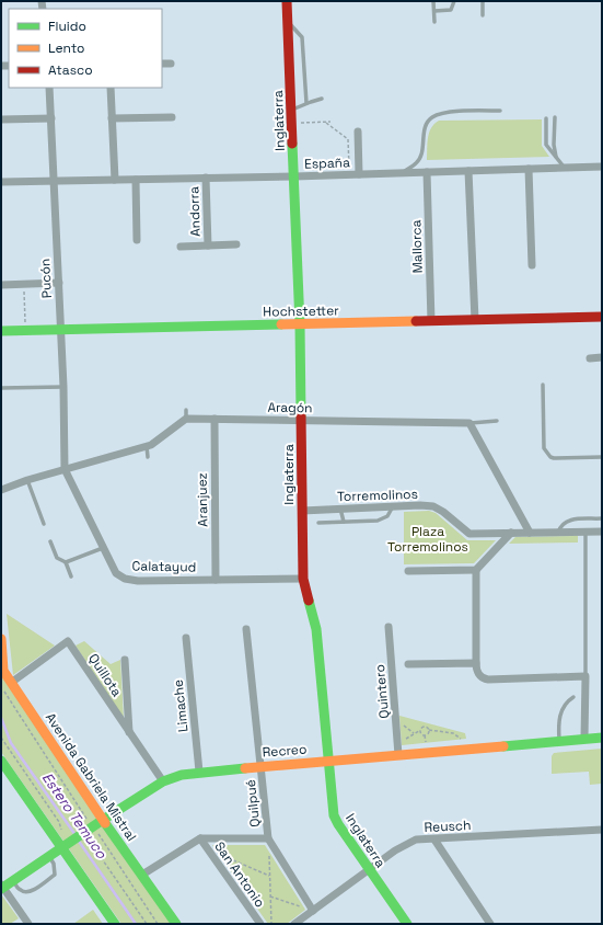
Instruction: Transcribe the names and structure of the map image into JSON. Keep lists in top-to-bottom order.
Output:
{
  "streets": {
    "street": [
      "Inglaterra",
      "España",
      "Andorra",
      "Mallorca",
      "Pucón",
      "Hochstetter",
      "Aragón",
      "Torremolinos",
      "Aranjuez",
      "Calatayud",
      "Quillota",
      "Quintero",
      "Limache",
      "Recreo",
      "Avenida Gabriela Mistral",
      "Quilpué",
      "Reusch",
      "San Antonio"
    ]
  },
  "crossings": [
    ["Inglaterra", "España"],
    ["Inglaterra", "Hochstetter"],
    ["Inglaterra", "Aragón"],
    ["Inglaterra", "Torremolinos"],
    ["Inglaterra", "Calatayud"],
    ["Inglaterra", "Recreo"],
    ["Inglaterra", "Reusch"],
    ["España", "Andorra"],
    ["España", "Mallorca"],
    ["España", "Pucón"],
    ["Mallorca", "Hochstetter"],
    ["Pucón", "Hochstetter"],
    ["Pucón", "Aragón"],
    ["Pucón", "Calatayud"],
    ["Aragón", "Aranjuez"],
    ["Aragón", "Calatayud"],
    ["Aranjuez", "Calatayud"],
    ["Quillota", "Recreo"],
    ["Quillota", "Avenida Gabriela Mistral"],
    ["Quintero", "Recreo"],
    ["Limache", "Recreo"],
    ["Recreo", "Avenida Gabriela Mistral"],
    ["Recreo", "Quilpué"],
    ["Quilpué", "Reusch"]
  ],
  "water": ["Estero Temuco"],
  "parks": ["Plaza Torremolinos"],
  "legend": ["Fluido", "Lento", "Atasco"]
}
